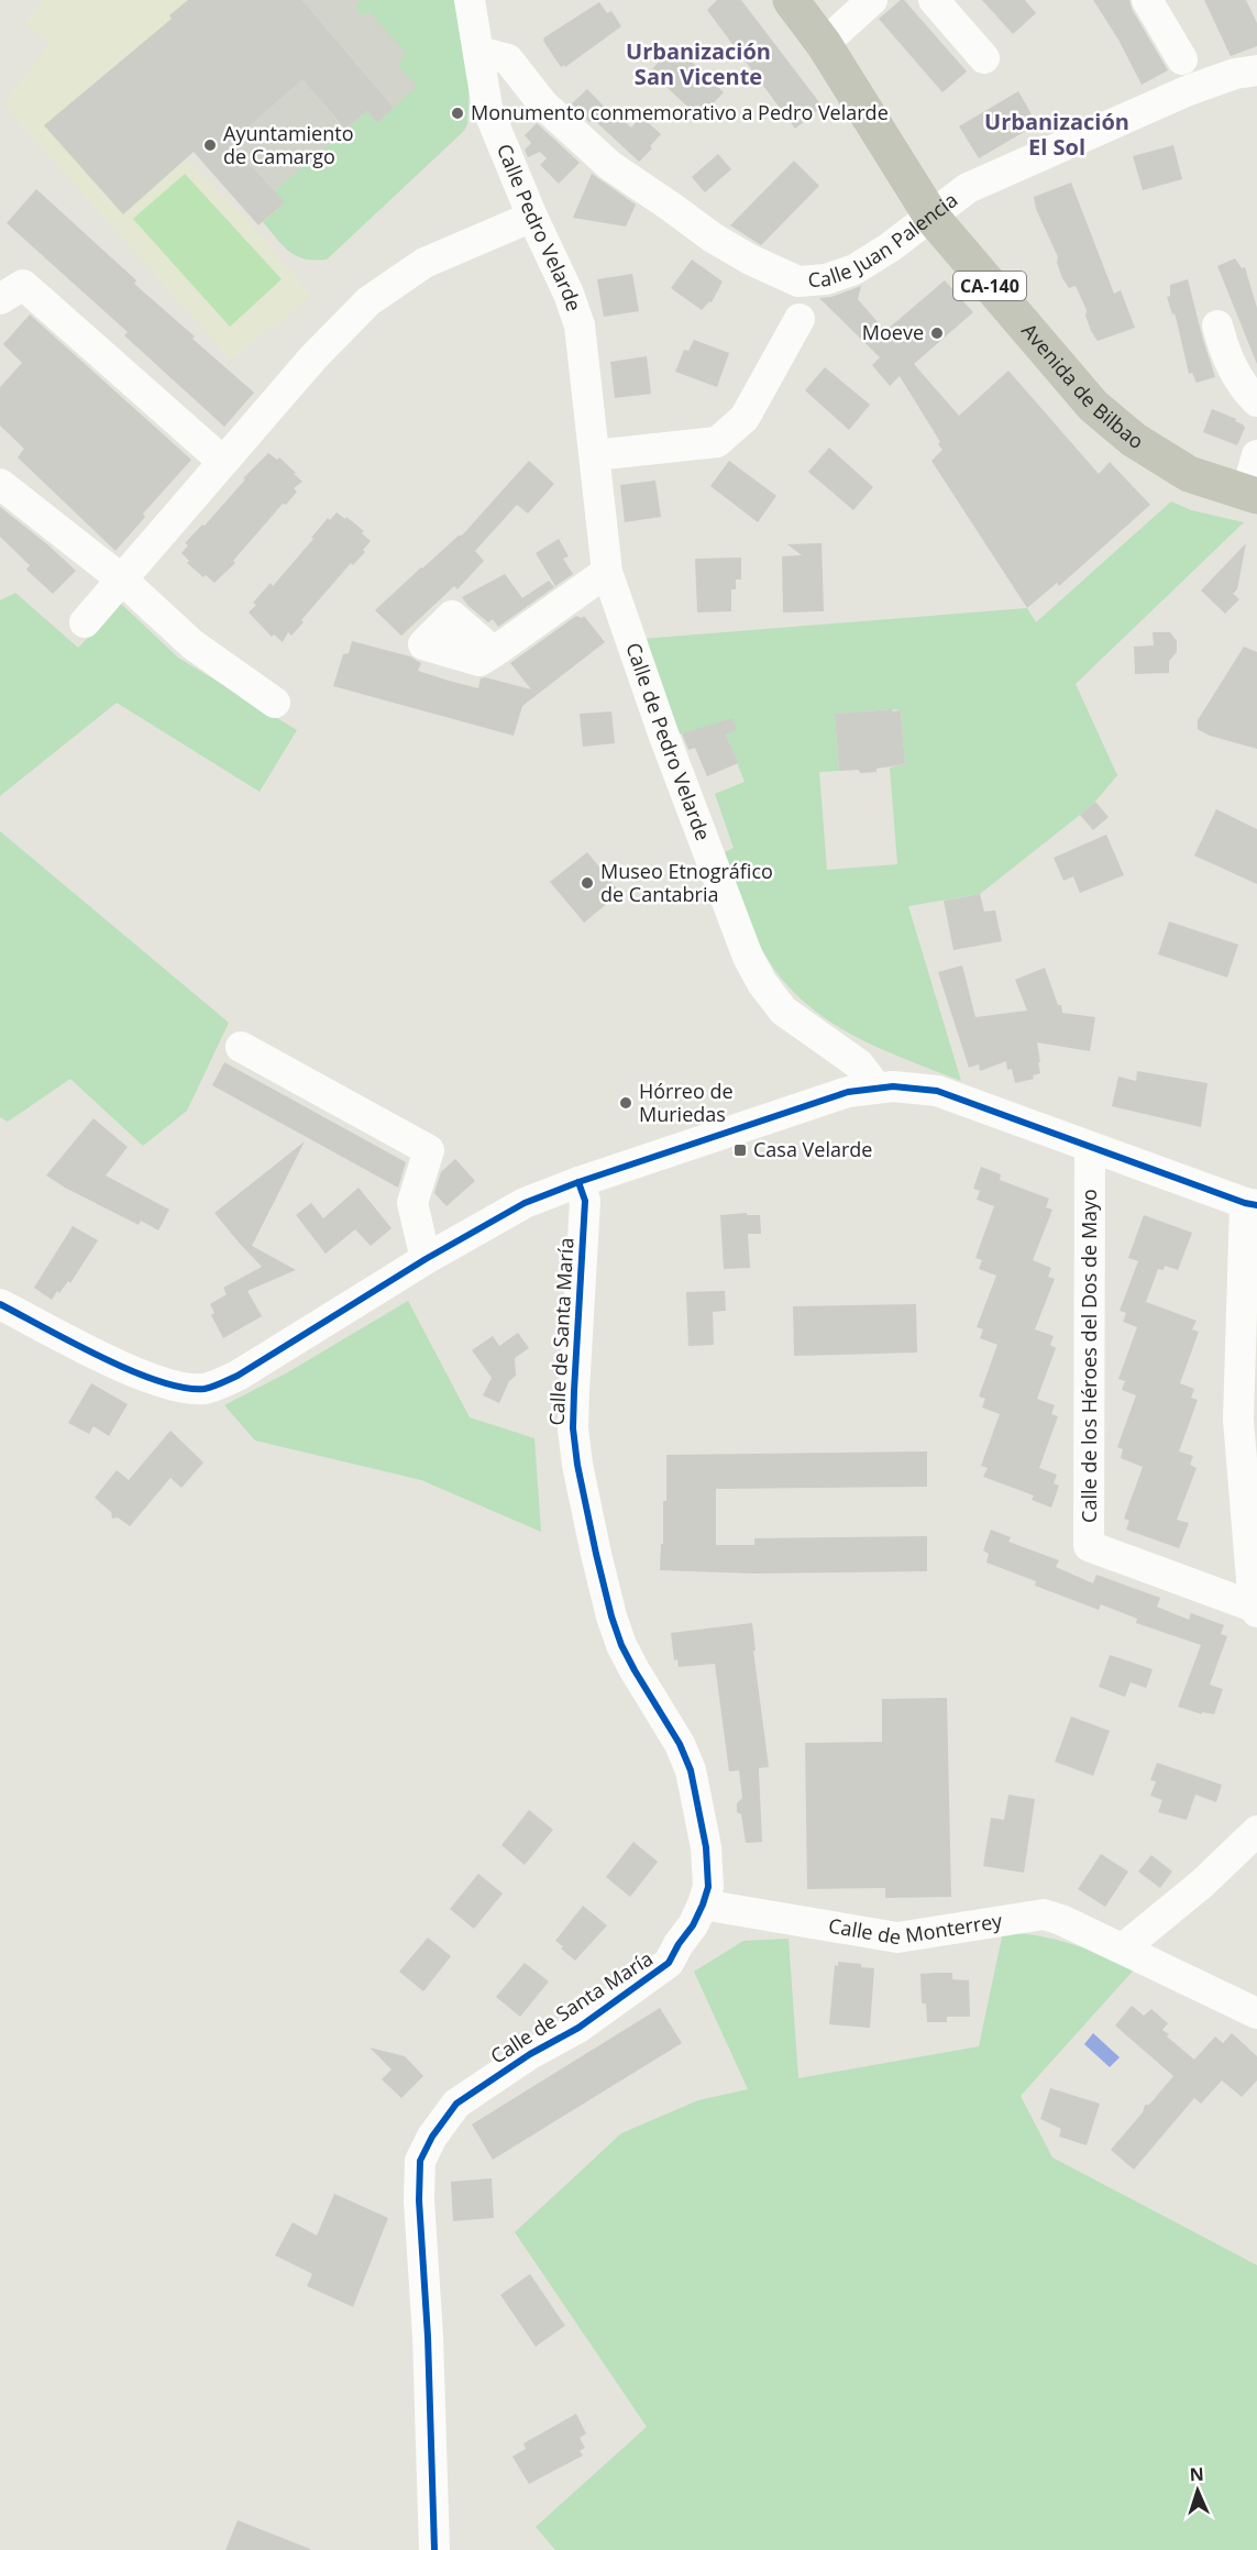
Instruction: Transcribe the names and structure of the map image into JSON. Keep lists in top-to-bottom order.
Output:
{
  "streets": {
    "main road": ["CA-140", "Avenida de Bilbao"],
    "street": [
      "Calle Pedro Velarde",
      "Calle Juan Palencia",
      "Calle de Pedro Velarde",
      "Calle de Santa María",
      "Calle de los Héroes del Dos de Mayo",
      "Calle de Monterrey"
    ]
  },
  "crossings": [
    ["Calle Pedro Velarde", "Calle Juan Palencia"],
    ["Calle Pedro Velarde", "Calle de Pedro Velarde"],
    ["Calle Juan Palencia", "Avenida de Bilbao"],
    ["Calle de Santa María", "Calle de Monterrey"]
  ],
  "districts": ["Urbanización San Vicente", "Urbanización El Sol"],
  "places": {
    "other": [
      "Monumento conmemorativo a Pedro Velarde",
      "Ayuntamiento de Camargo",
      "Moeve",
      "Museo Etnográfico de Cantabria",
      "Hórreo de Muriedas"
    ],
    "transit": ["Casa Velarde"]
  },
  "north": "top"
}
